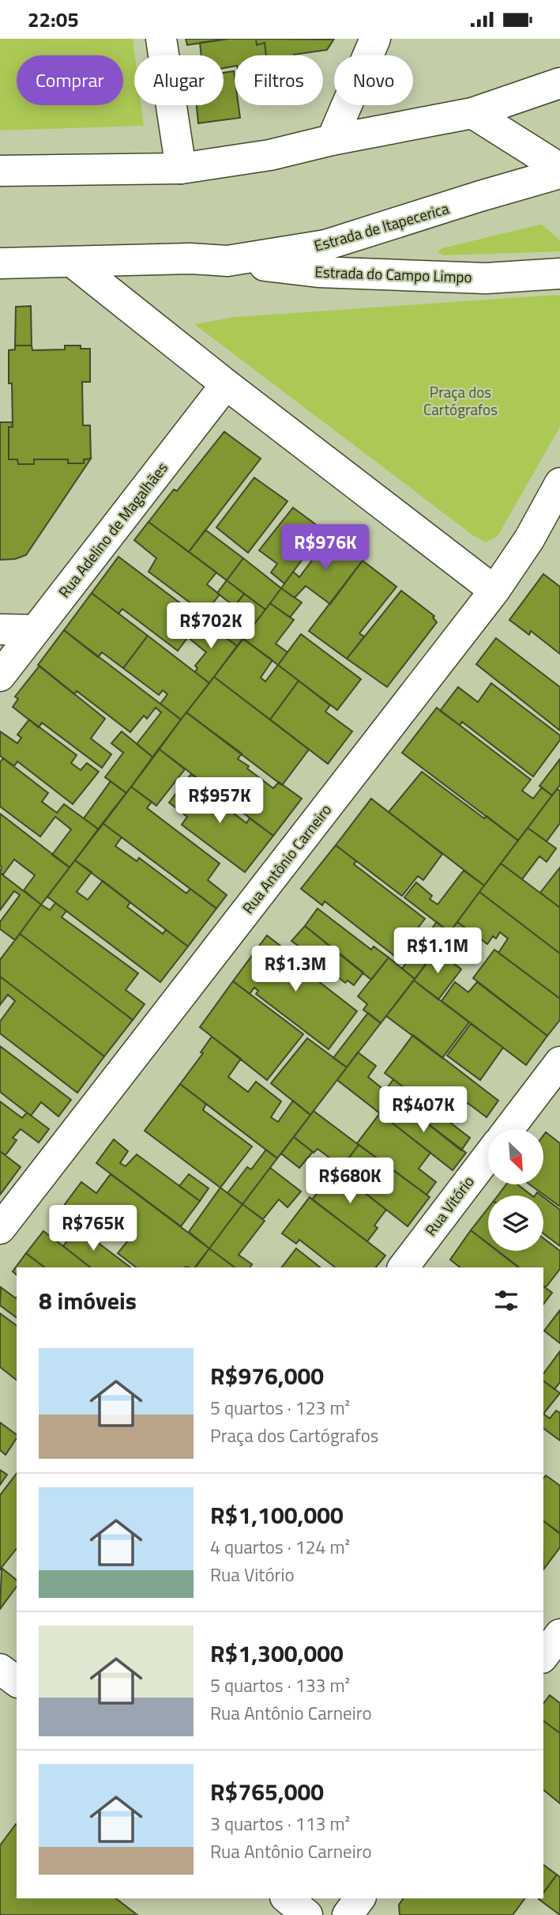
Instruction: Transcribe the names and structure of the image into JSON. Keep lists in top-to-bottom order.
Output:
{
  "streets": {
    "street": [
      "Estrada de Itapecerica",
      "Estrada do Campo Limpo",
      "Rua Adelino de Magalhães",
      "Rua Antônio Carneiro",
      "Rua Vitório"
    ]
  },
  "crossings": [
    ["Estrada de Itapecerica", "Estrada do Campo Limpo"]
  ],
  "parks": ["Praça dos Cartógrafos"],
  "north": "bottom right",
  "page": {
    "status": "22:05",
    "chip": [
      "Comprar",
      "Alugar",
      "Filtros",
      "Novo"
    ],
    "price": [
      "R$976K",
      "R$702K",
      "R$957K",
      "R$1.1M",
      "R$1.3M",
      "R$407K",
      "R$680K",
      "R$765K"
    ],
    "heading": "8 imóveis",
    "list": [
      {
        "name": "R$976,000",
        "note": "5 quartos · 123 m² · Praça dos Cartógrafos"
      },
      {
        "name": "R$1,100,000",
        "note": "4 quartos · 124 m² · Rua Vitório"
      },
      {
        "name": "R$1,300,000",
        "note": "5 quartos · 133 m² · Rua Antônio Carneiro"
      },
      {
        "name": "R$765,000",
        "note": "3 quartos · 113 m² · Rua Antônio Carneiro"
      }
    ]
  }
}
